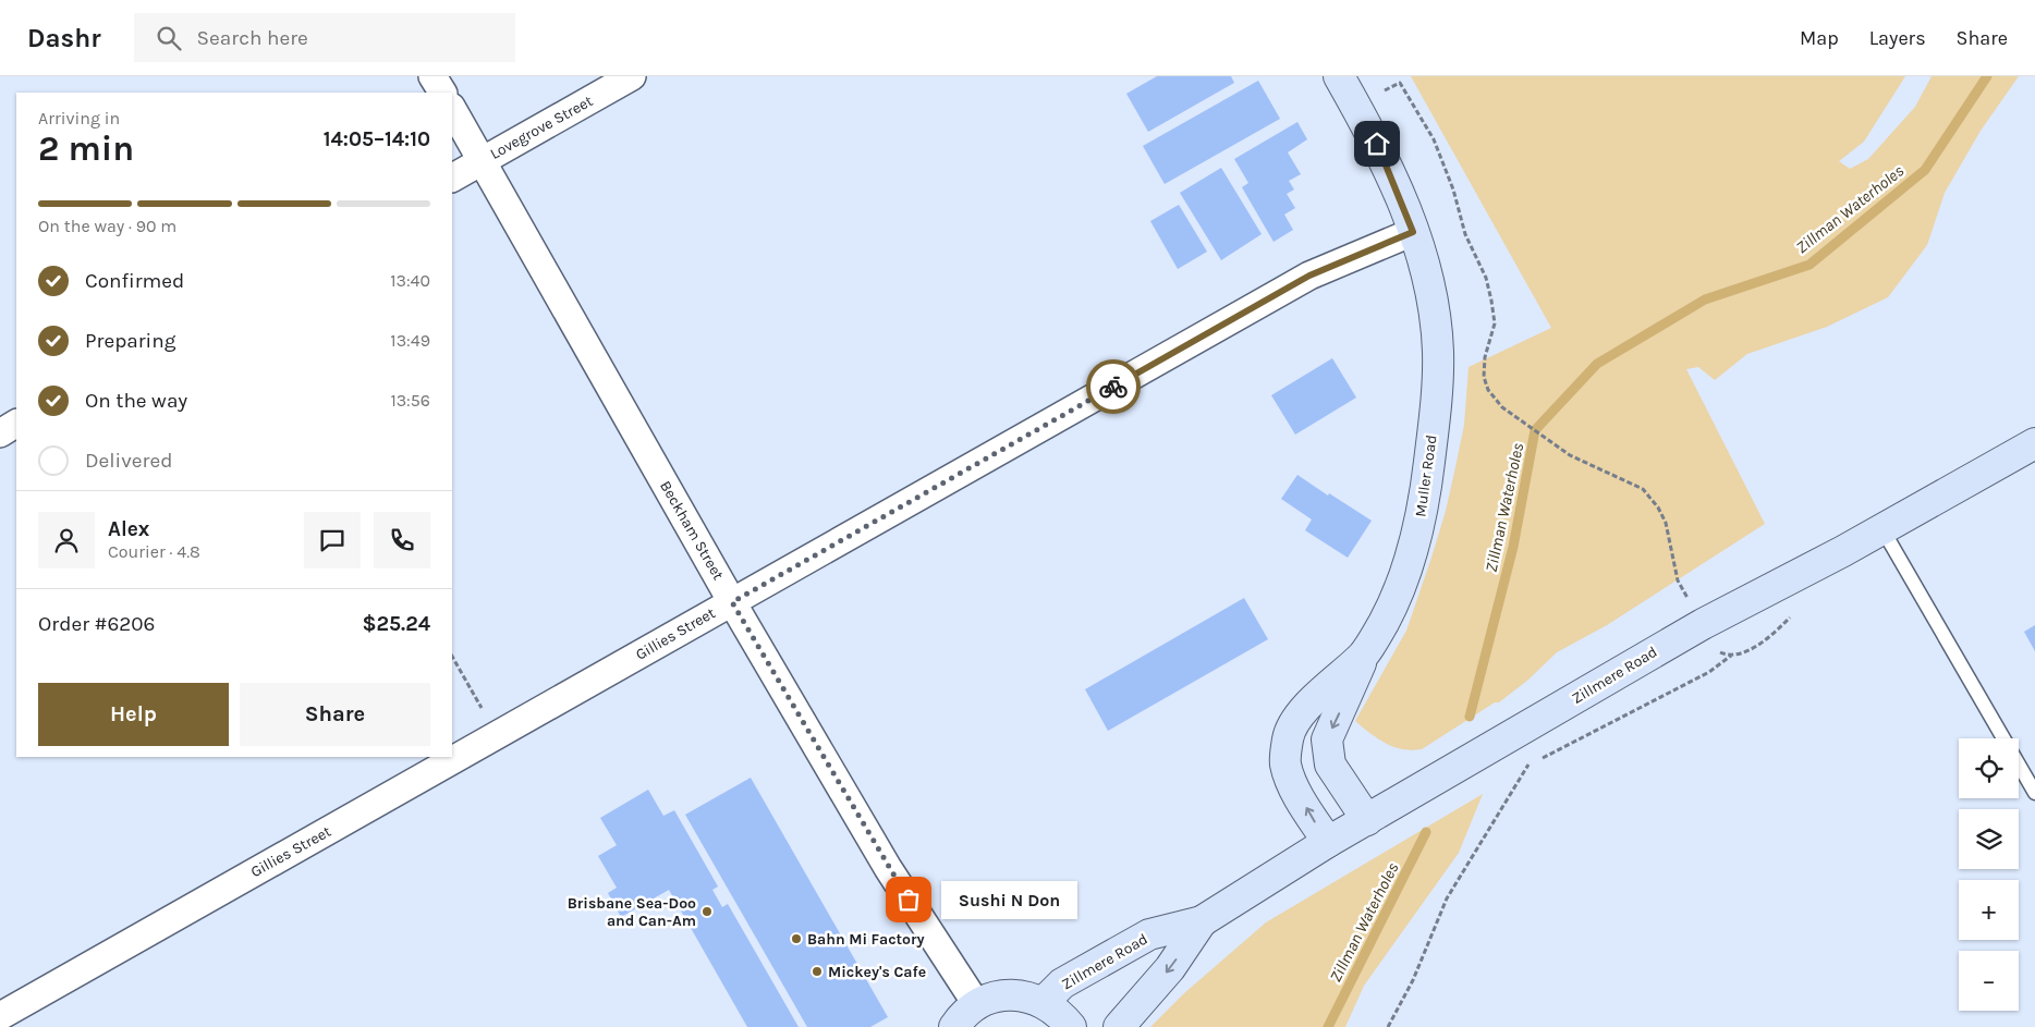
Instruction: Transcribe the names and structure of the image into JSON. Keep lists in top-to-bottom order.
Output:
{
  "streets": {
    "main road": ["Muller Road", "Zillmere Road"],
    "street": ["Lovegrove Street", "Beckham Street", "Gillies Street"]
  },
  "crossings": [
    ["Lovegrove Street", "Beckham Street"],
    ["Muller Road", "Gillies Street"],
    ["Muller Road", "Zillmere Road"],
    ["Beckham Street", "Gillies Street"]
  ],
  "water": ["Zillman Waterholes"],
  "places": [
    "Sushi N Don",
    "Brisbane Sea-Doo and Can-Am",
    "Bahn Mi Factory",
    "Mickey's Cafe"
  ],
  "page": {
    "header": "Dashr",
    "search": "Search here",
    "nav": ["Map", "Layers", "Share"],
    "heading": ["2 min", "Arriving in", "14:05–14:10"],
    "panel": [
      "Alex",
      "Courier · 4.8",
      "Order #6206",
      "$25.24"
    ],
    "bar": "On the way · 90 m",
    "list": [
      ["Confirmed", "13:40"],
      ["Preparing", "13:49"],
      ["On the way", "13:56"],
      "Delivered"
    ],
    "buttons": ["Help", "Share"],
    "map_buttons": ["+", "−"],
    "bubble": "Sushi N Don"
  }
}
